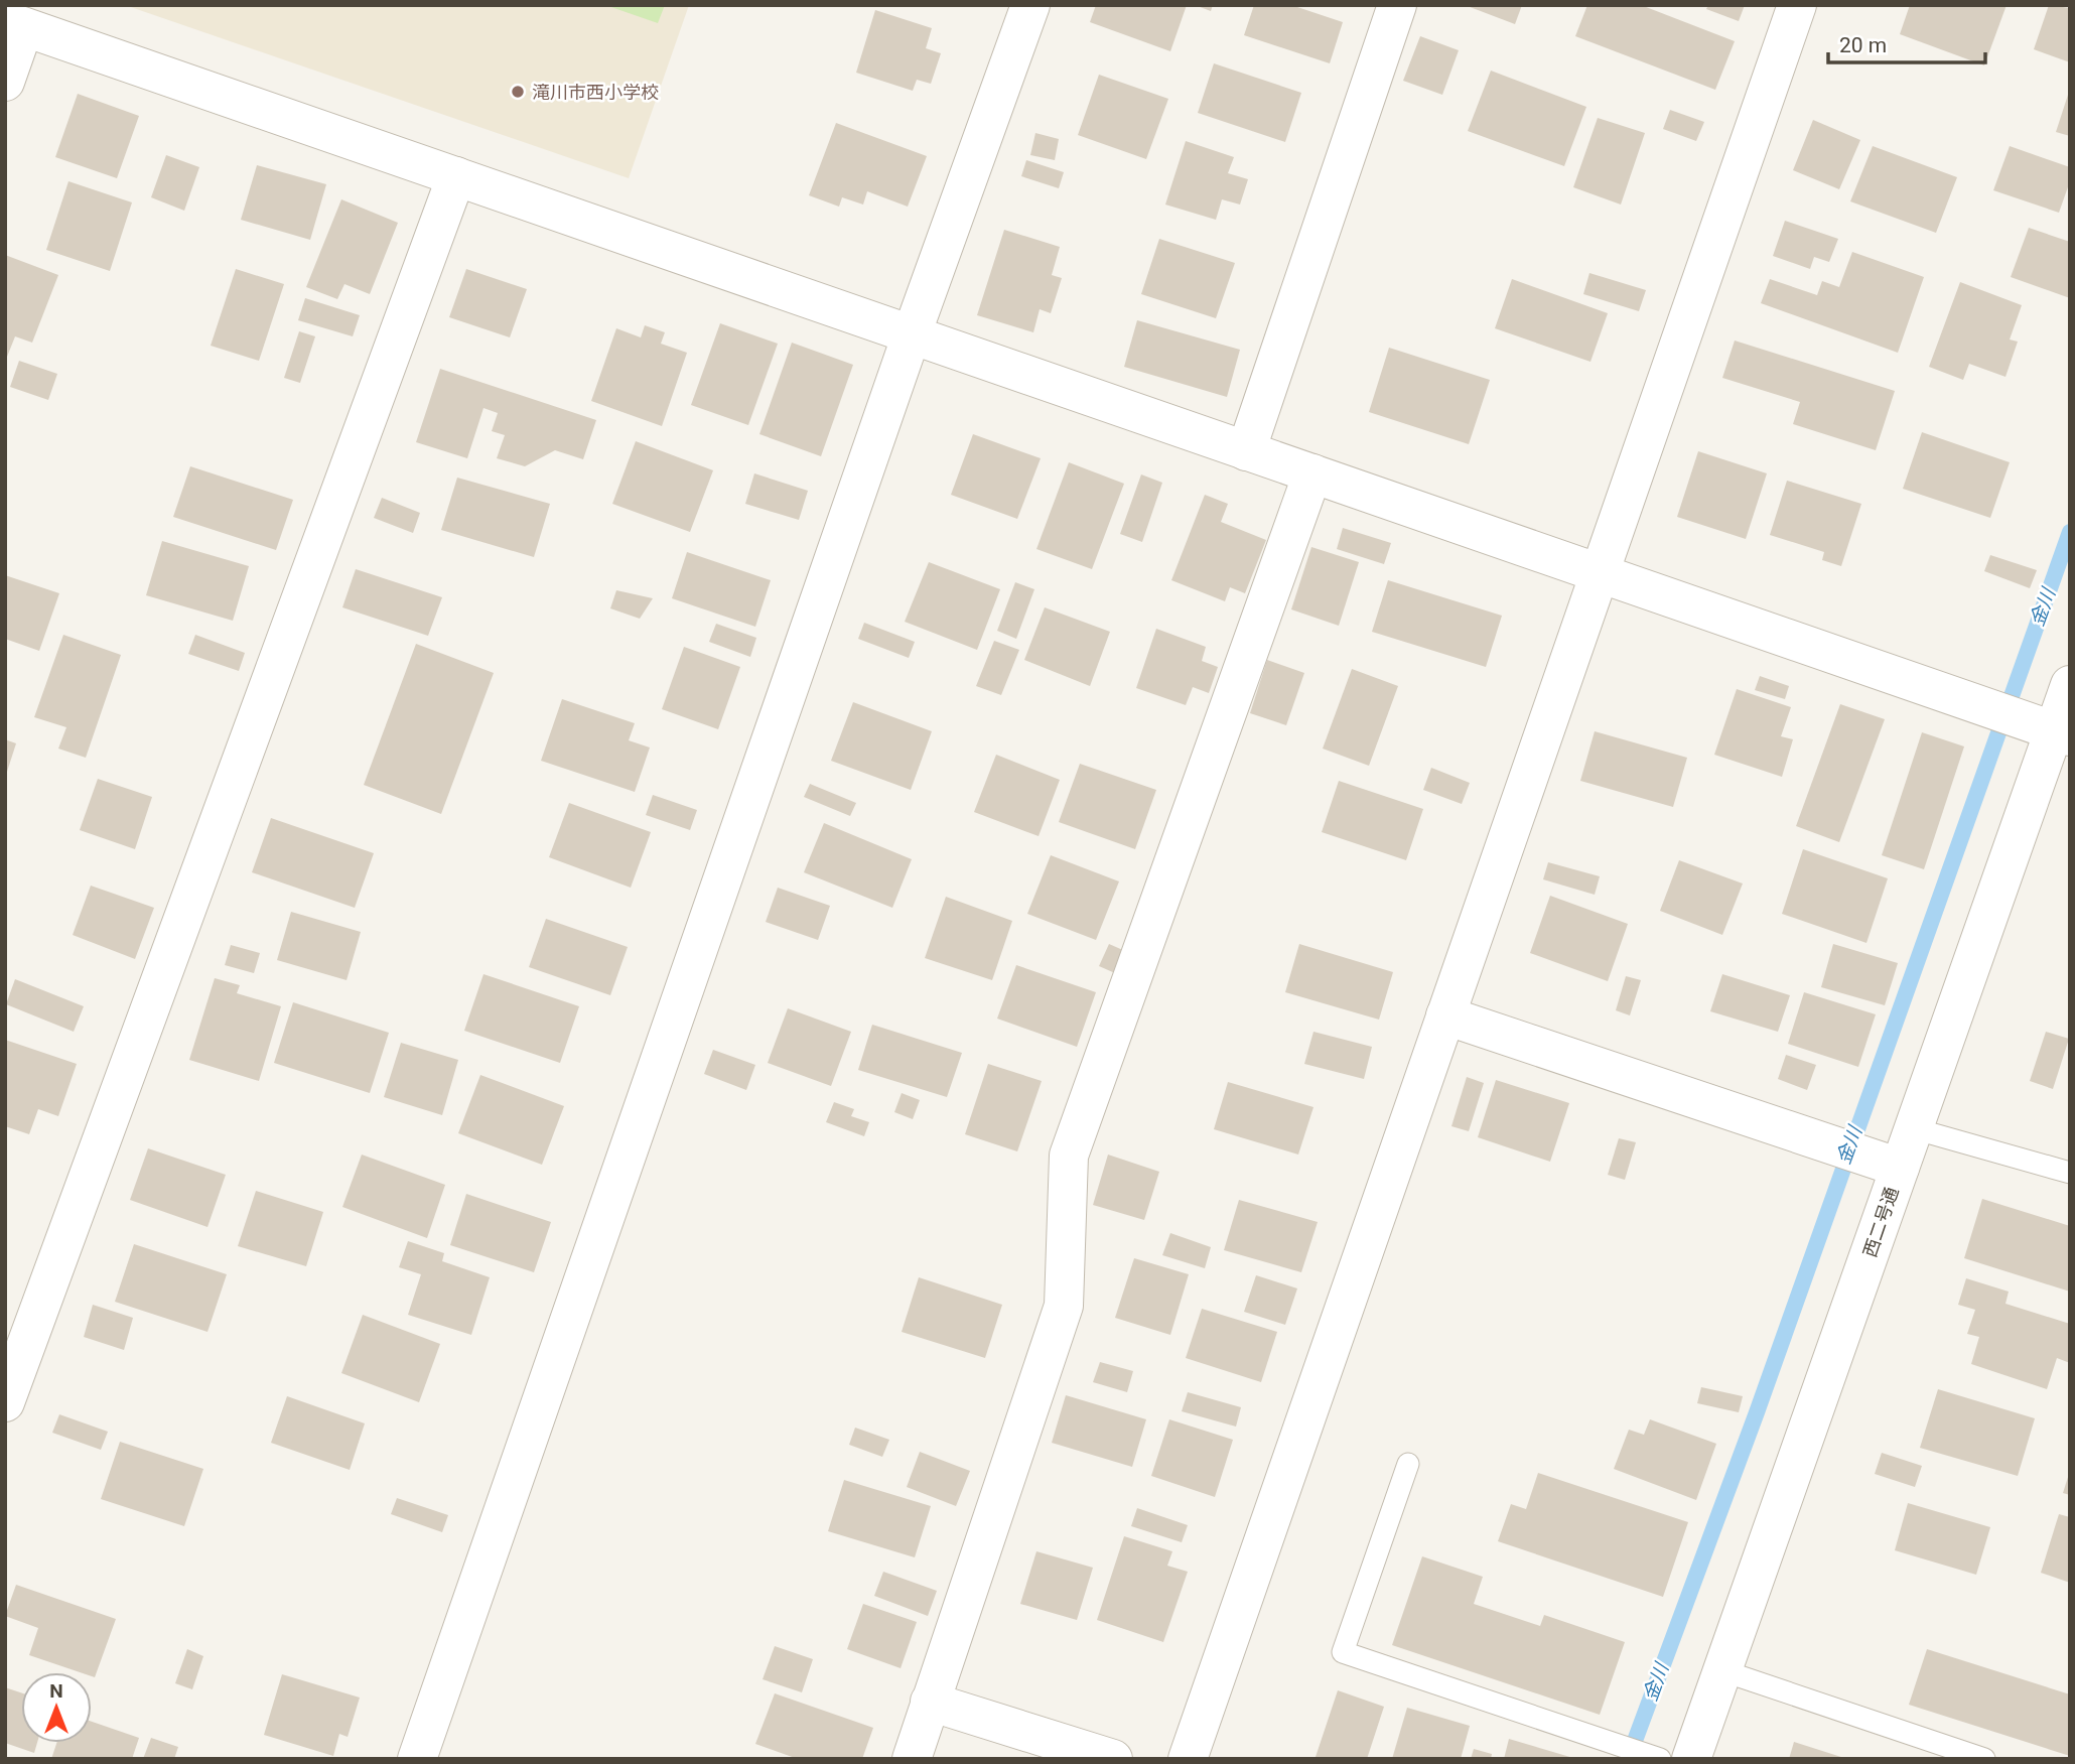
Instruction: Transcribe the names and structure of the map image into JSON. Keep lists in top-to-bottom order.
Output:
{
  "streets": {
    "street": ["西二号通"]
  },
  "water": ["金川"],
  "places": ["滝川市西小学校"],
  "scale_bar": "20 m",
  "north": "top"
}
